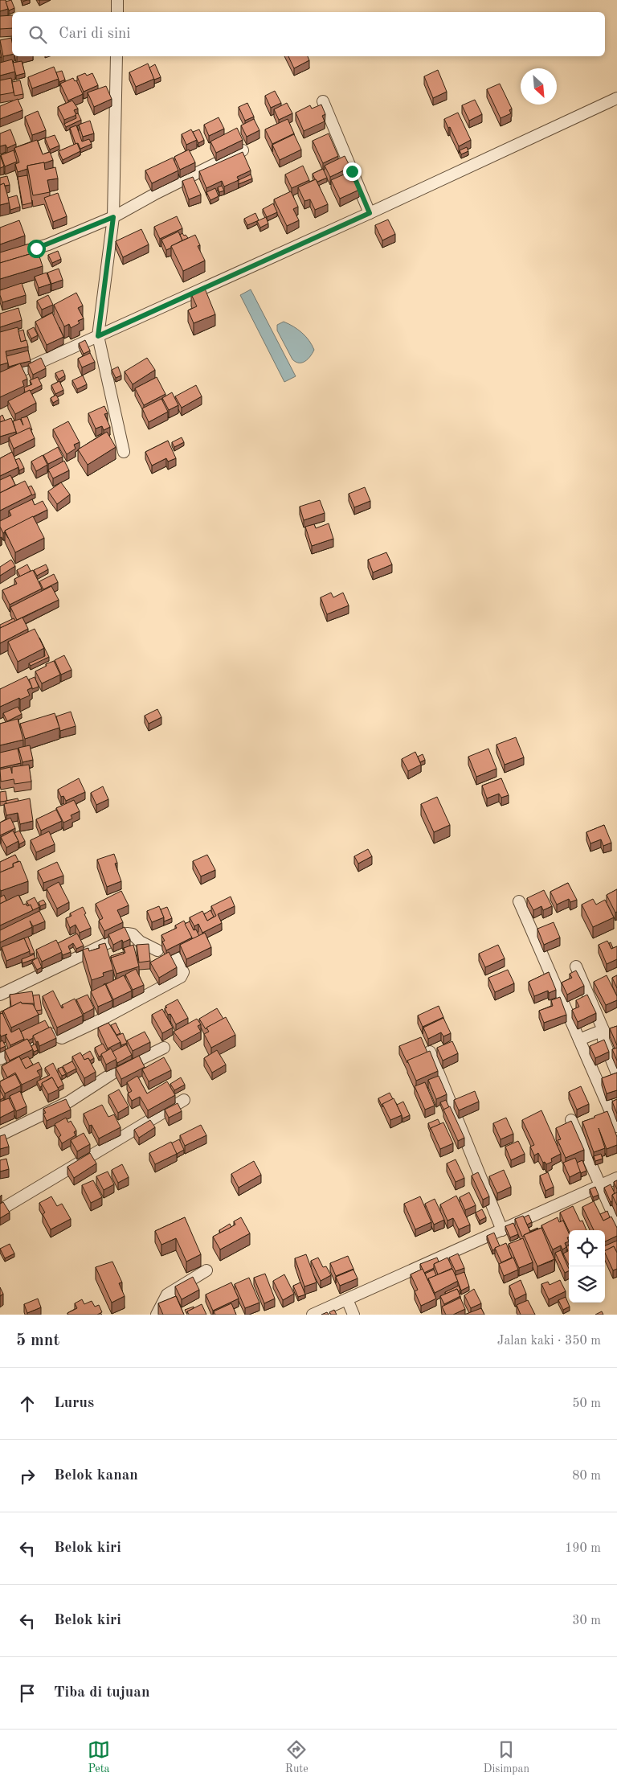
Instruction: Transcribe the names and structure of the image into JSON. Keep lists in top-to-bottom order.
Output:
{
  "north": "bottom right",
  "page": {
    "search": "Cari di sini",
    "heading": ["5 mnt", "Jalan kaki · 350 m"],
    "list": [
      ["Lurus", "50 m"],
      ["Belok kanan", "80 m"],
      ["Belok kiri", "190 m"],
      ["Belok kiri", "30 m"],
      "Tiba di tujuan"
    ],
    "nav": ["Peta", "Rute", "Disimpan"]
  }
}
